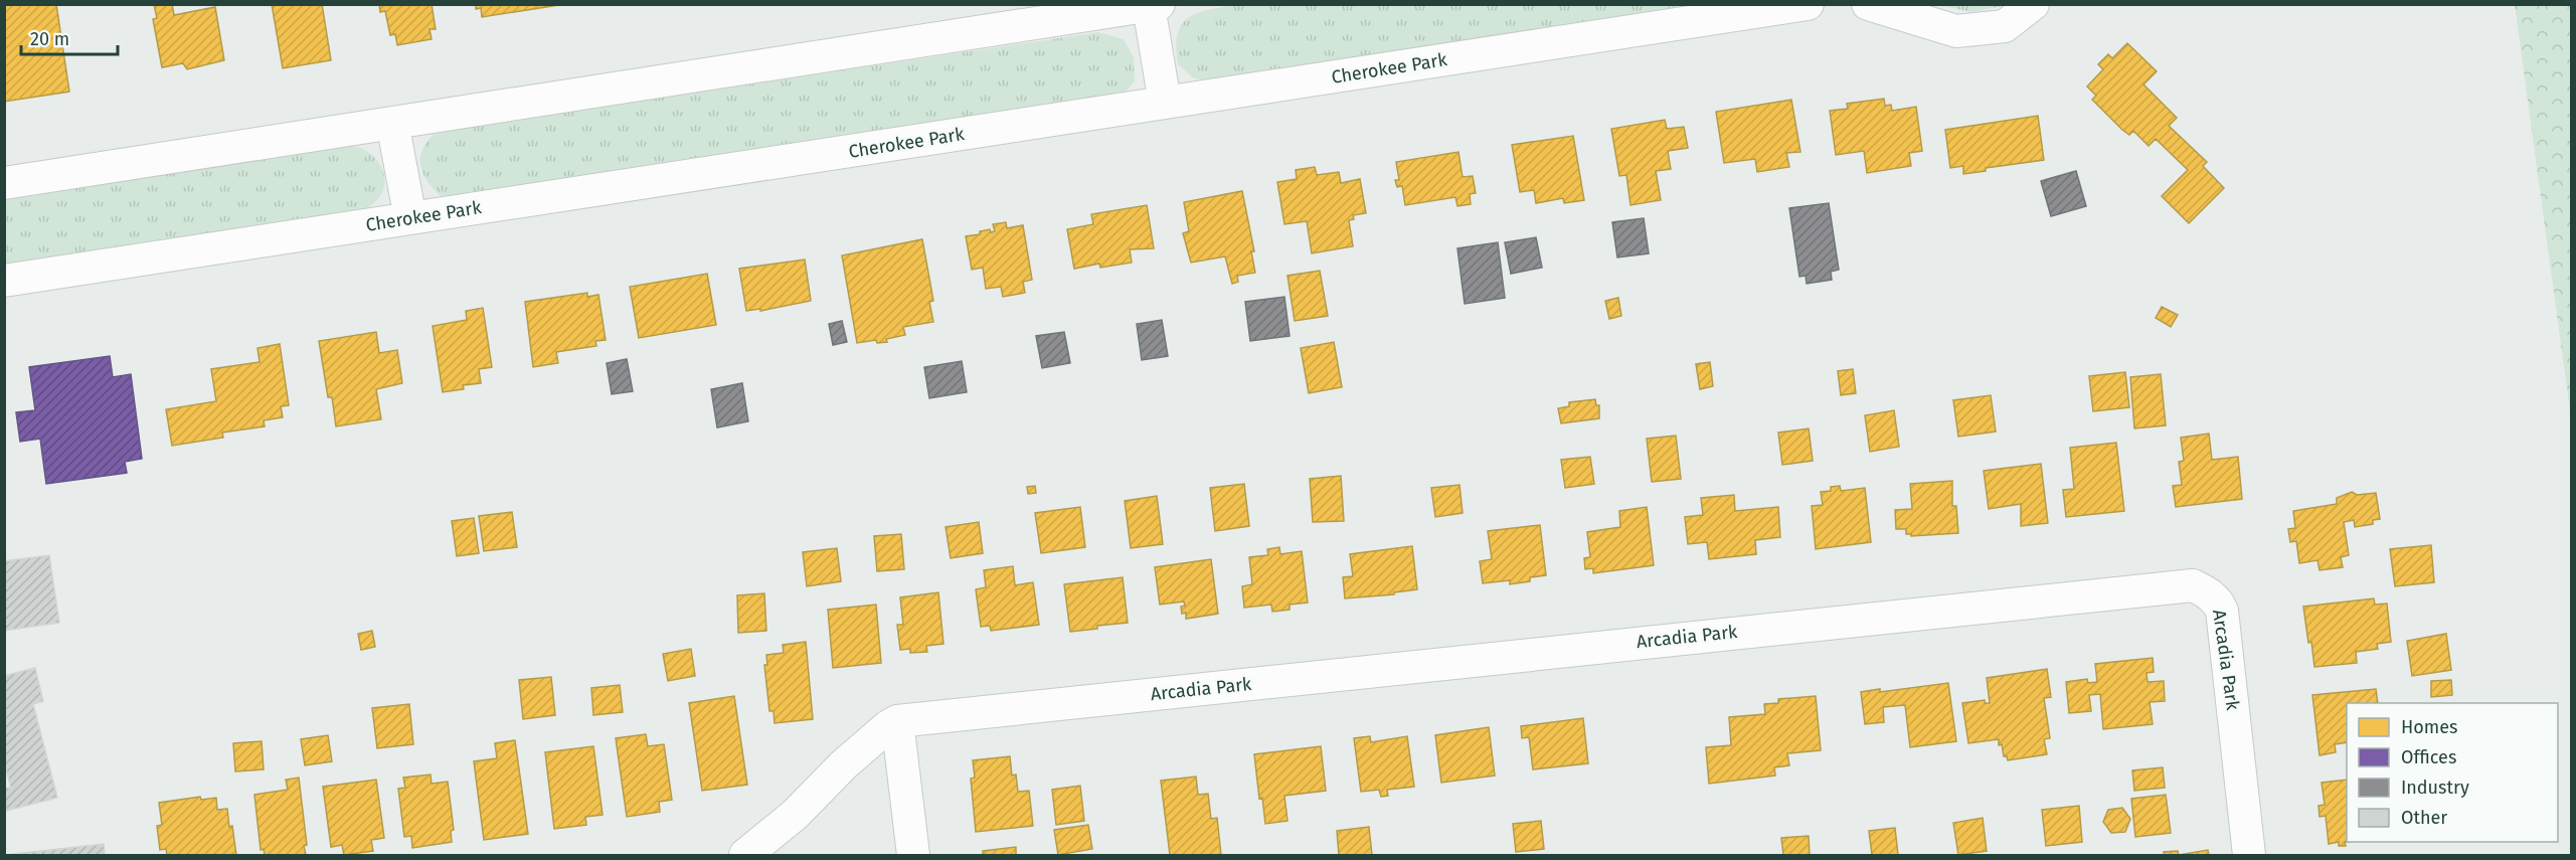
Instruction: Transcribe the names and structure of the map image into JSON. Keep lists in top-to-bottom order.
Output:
{
  "streets": {
    "street": ["Cherokee Park", "Arcadia Park"]
  },
  "legend": [
    "Homes",
    "Offices",
    "Industry",
    "Other"
  ],
  "scale_bar": "20 m"
}
